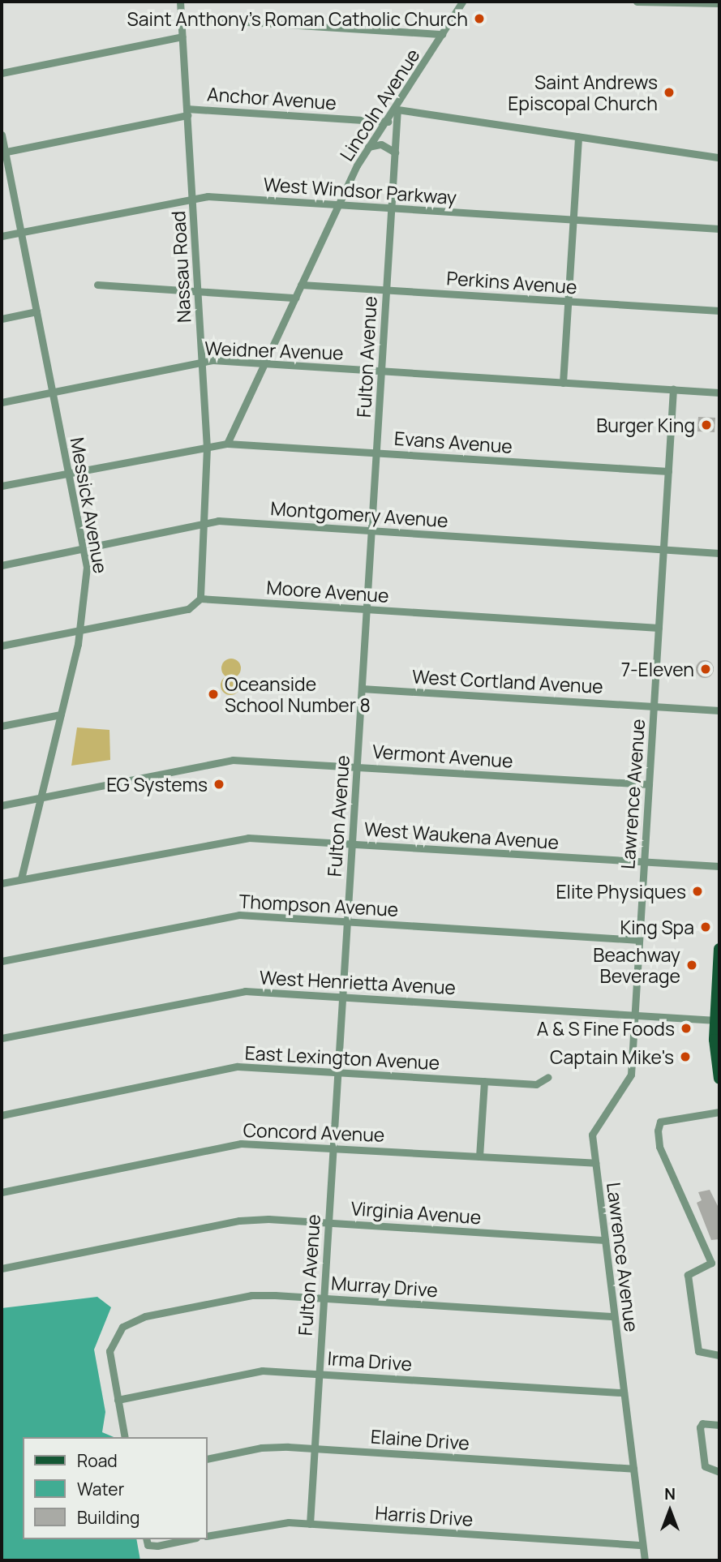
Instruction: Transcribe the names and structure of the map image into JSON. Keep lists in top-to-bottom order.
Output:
{
  "streets": {
    "street": [
      "Anchor Avenue",
      "Lincoln Avenue",
      "West Windsor Parkway",
      "Nassau Road",
      "Perkins Avenue",
      "Weidner Avenue",
      "Fulton Avenue",
      "Evans Avenue",
      "Messick Avenue",
      "Montgomery Avenue",
      "Moore Avenue",
      "West Cortland Avenue",
      "Vermont Avenue",
      "Lawrence Avenue",
      "West Waukena Avenue",
      "Thompson Avenue",
      "West Henrietta Avenue",
      "East Lexington Avenue",
      "Concord Avenue",
      "Virginia Avenue",
      "Murray Drive",
      "Irma Drive",
      "Elaine Drive",
      "Harris Drive"
    ]
  },
  "crossings": [
    ["Anchor Avenue", "Lincoln Avenue"],
    ["Anchor Avenue", "Nassau Road"],
    ["Anchor Avenue", "Messick Avenue"],
    ["Lincoln Avenue", "West Windsor Parkway"],
    ["Lincoln Avenue", "Perkins Avenue"],
    ["Lincoln Avenue", "Weidner Avenue"],
    ["Lincoln Avenue", "Fulton Avenue"],
    ["Lincoln Avenue", "Evans Avenue"],
    ["West Windsor Parkway", "Nassau Road"],
    ["West Windsor Parkway", "Fulton Avenue"],
    ["West Windsor Parkway", "Messick Avenue"],
    ["Nassau Road", "Weidner Avenue"],
    ["Nassau Road", "Evans Avenue"],
    ["Nassau Road", "Montgomery Avenue"],
    ["Nassau Road", "Moore Avenue"],
    ["Perkins Avenue", "Fulton Avenue"],
    ["Weidner Avenue", "Fulton Avenue"],
    ["Weidner Avenue", "Messick Avenue"],
    ["Weidner Avenue", "Lawrence Avenue"],
    ["Fulton Avenue", "Evans Avenue"],
    ["Fulton Avenue", "Montgomery Avenue"],
    ["Fulton Avenue", "Moore Avenue"],
    ["Fulton Avenue", "West Cortland Avenue"],
    ["Fulton Avenue", "Vermont Avenue"],
    ["Fulton Avenue", "West Waukena Avenue"],
    ["Fulton Avenue", "Thompson Avenue"],
    ["Fulton Avenue", "West Henrietta Avenue"],
    ["Fulton Avenue", "East Lexington Avenue"],
    ["Fulton Avenue", "Concord Avenue"],
    ["Fulton Avenue", "Virginia Avenue"],
    ["Fulton Avenue", "Murray Drive"],
    ["Fulton Avenue", "Irma Drive"],
    ["Fulton Avenue", "Elaine Drive"],
    ["Fulton Avenue", "Harris Drive"],
    ["Evans Avenue", "Messick Avenue"],
    ["Evans Avenue", "Lawrence Avenue"],
    ["Messick Avenue", "Montgomery Avenue"],
    ["Messick Avenue", "Vermont Avenue"],
    ["Messick Avenue", "West Waukena Avenue"],
    ["Montgomery Avenue", "Lawrence Avenue"],
    ["Moore Avenue", "Lawrence Avenue"],
    ["West Cortland Avenue", "Lawrence Avenue"],
    ["Vermont Avenue", "Lawrence Avenue"],
    ["Lawrence Avenue", "West Waukena Avenue"],
    ["Lawrence Avenue", "Thompson Avenue"],
    ["Lawrence Avenue", "West Henrietta Avenue"],
    ["Lawrence Avenue", "Concord Avenue"],
    ["Lawrence Avenue", "Virginia Avenue"],
    ["Lawrence Avenue", "Murray Drive"],
    ["Lawrence Avenue", "Irma Drive"],
    ["Lawrence Avenue", "Elaine Drive"],
    ["Lawrence Avenue", "Harris Drive"],
    ["Murray Drive", "Irma Drive"]
  ],
  "places": [
    "Saint Anthony's Roman Catholic Church",
    "Saint Andrews Episcopal Church",
    "Burger King",
    "7-Eleven",
    "Oceanside School Number 8",
    "EG Systems",
    "Elite Physiques",
    "King Spa",
    "Beachway Beverage",
    "A & S Fine Foods",
    "Captain Mike's"
  ],
  "legend": ["Road", "Water", "Building"],
  "north": "top"
}
